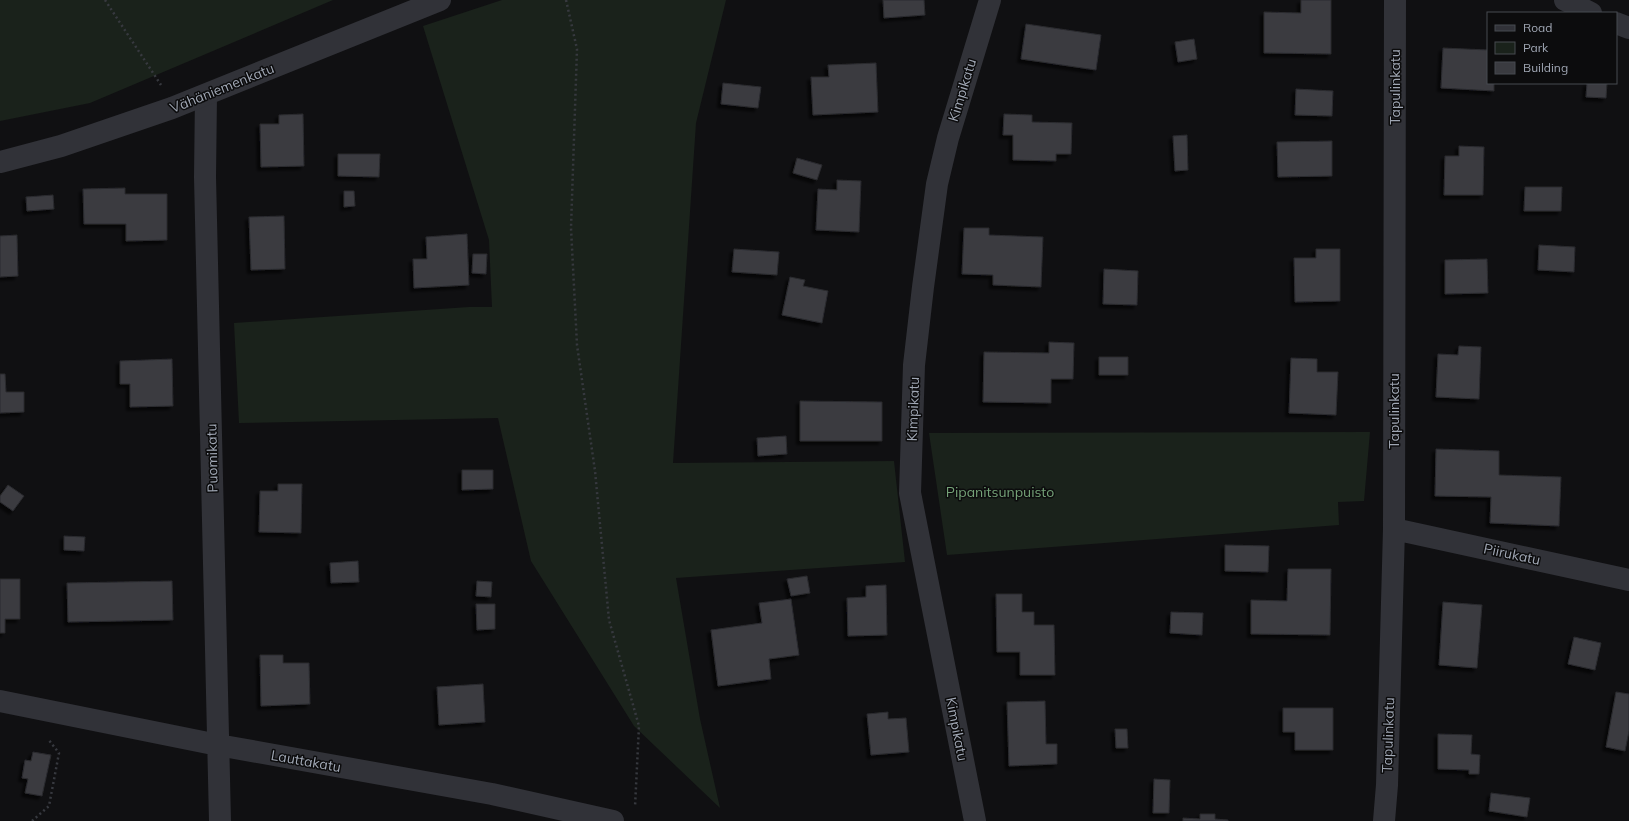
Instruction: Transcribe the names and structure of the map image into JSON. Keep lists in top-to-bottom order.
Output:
{
  "streets": {
    "street": [
      "Tapulinkatu",
      "Vähäniemenkatu",
      "Kimpikatu",
      "Puomikatu",
      "Piirukatu",
      "Lauttakatu"
    ]
  },
  "crossings": [
    ["Tapulinkatu", "Piirukatu"],
    ["Vähäniemenkatu", "Puomikatu"],
    ["Puomikatu", "Lauttakatu"]
  ],
  "parks": ["Pipanitsunpuisto"],
  "legend": ["Road", "Park", "Building"]
}
